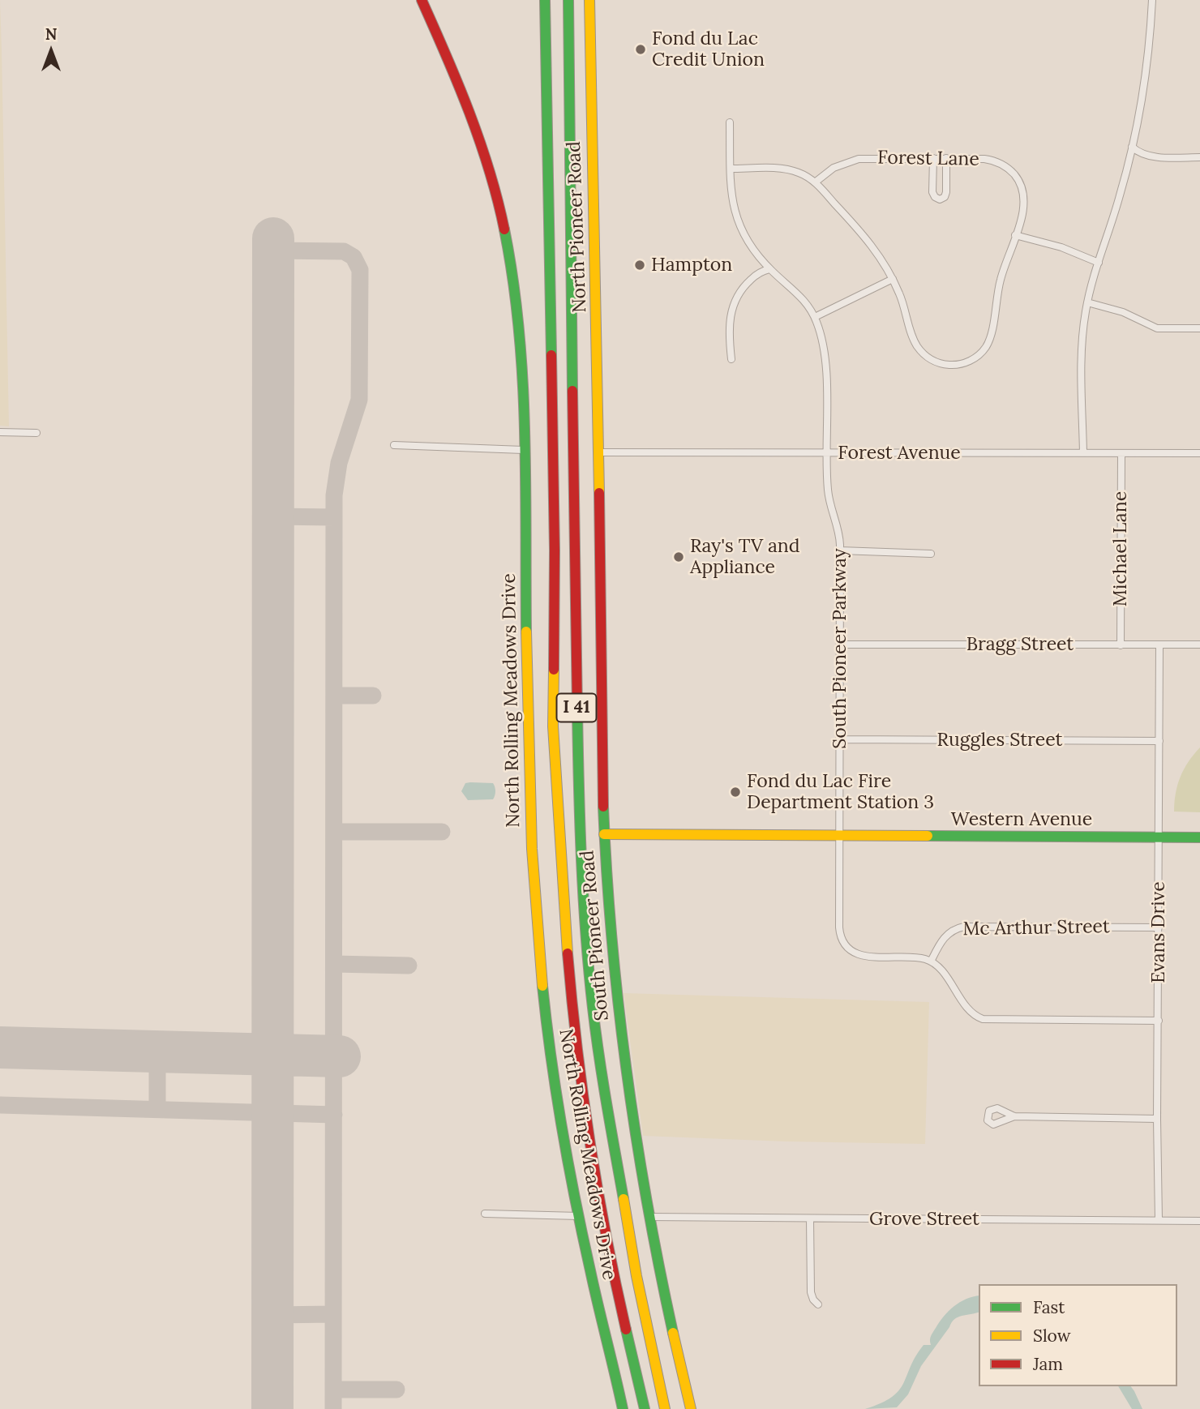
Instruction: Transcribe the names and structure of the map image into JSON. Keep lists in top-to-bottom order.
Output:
{
  "streets": {
    "main road": [
      "North Pioneer Road",
      "North Rolling Meadows Drive",
      "I 41",
      "Western Avenue",
      "South Pioneer Road"
    ],
    "street": [
      "Forest Lane",
      "Forest Avenue",
      "Michael Lane",
      "Bragg Street",
      "South Pioneer Parkway",
      "Ruggles Street",
      "Mc Arthur Street",
      "Evans Drive",
      "Grove Street"
    ]
  },
  "crossings": [
    ["North Pioneer Road", "Forest Avenue"],
    ["North Pioneer Road", "South Pioneer Road"],
    ["Forest Avenue", "Michael Lane"],
    ["Forest Avenue", "South Pioneer Parkway"],
    ["Forest Avenue", "South Pioneer Road"],
    ["Michael Lane", "Bragg Street"],
    ["Bragg Street", "South Pioneer Parkway"],
    ["Bragg Street", "Evans Drive"],
    ["South Pioneer Parkway", "Ruggles Street"],
    ["South Pioneer Parkway", "Western Avenue"],
    ["South Pioneer Parkway", "Mc Arthur Street"],
    ["Ruggles Street", "Evans Drive"],
    ["Western Avenue", "Evans Drive"],
    ["Western Avenue", "South Pioneer Road"],
    ["Mc Arthur Street", "Evans Drive"],
    ["Evans Drive", "Grove Street"],
    ["South Pioneer Road", "Grove Street"]
  ],
  "places": [
    "Fond du Lac Credit Union",
    "Hampton",
    "Ray's TV and Appliance",
    "Fond du Lac Fire Department Station 3"
  ],
  "legend": ["Fast", "Slow", "Jam"],
  "north": "top"
}
